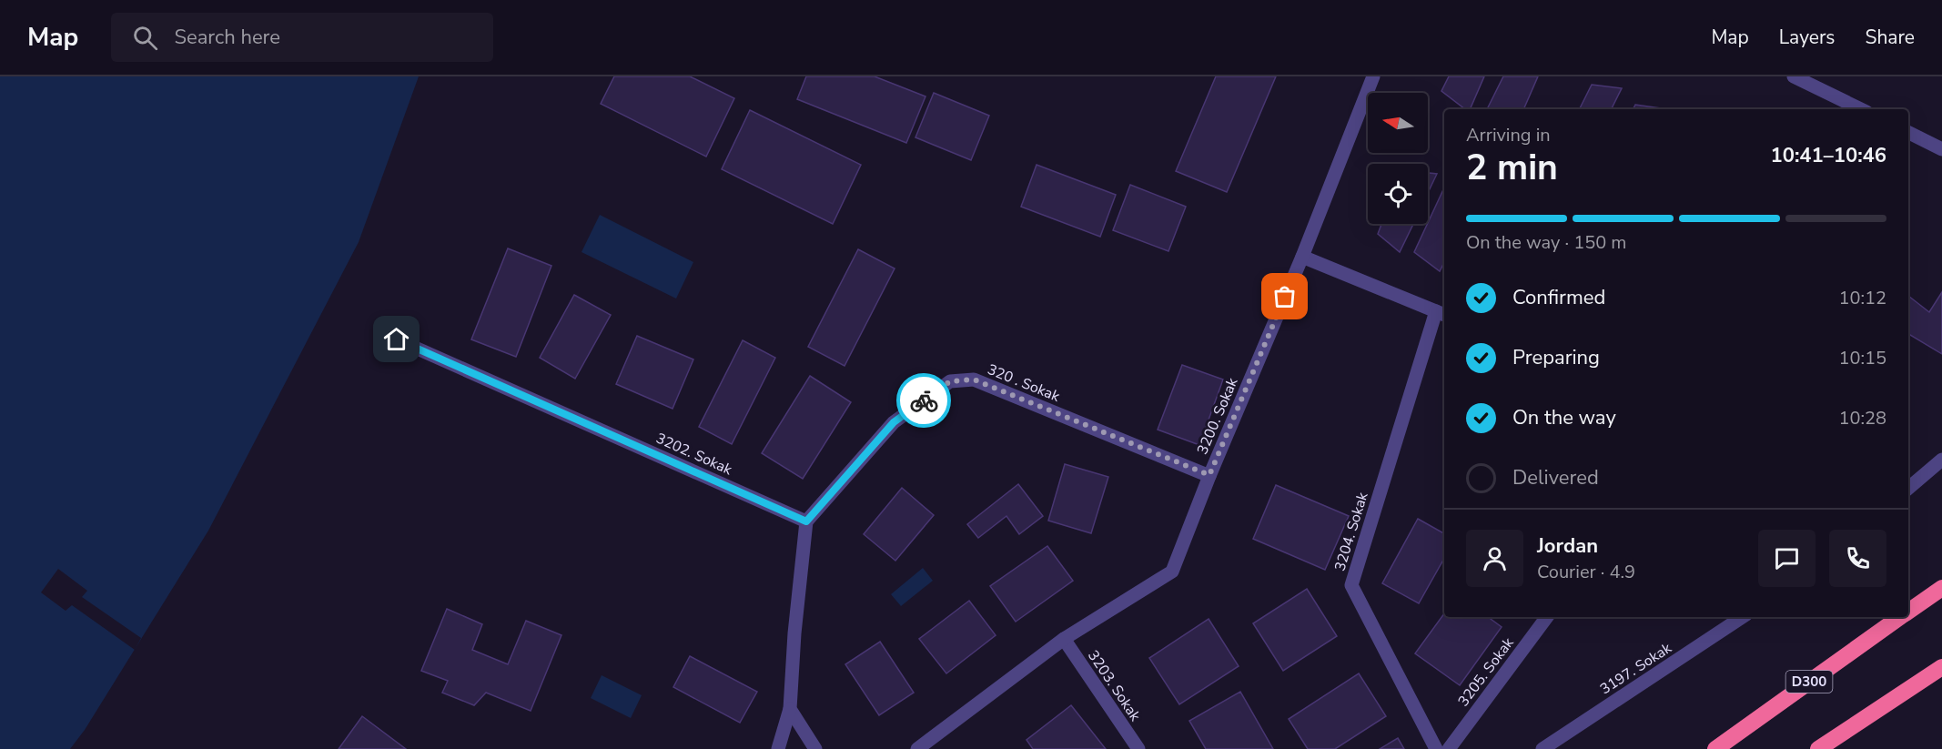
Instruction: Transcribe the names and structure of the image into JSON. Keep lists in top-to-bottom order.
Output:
{
  "streets": {
    "highway": ["D300"],
    "street": [
      "320 . Sokak",
      "3200. Sokak",
      "3202. Sokak",
      "3204. Sokak",
      "3197. Sokak",
      "3205. Sokak",
      "3203. Sokak"
    ]
  },
  "crossings": [
    ["320 . Sokak", "3200. Sokak"],
    ["320 . Sokak", "3202. Sokak"],
    ["3200. Sokak", "3203. Sokak"]
  ],
  "north": "left",
  "page": {
    "header": "Map",
    "search": "Search here",
    "nav": ["Map", "Layers", "Share"],
    "heading": ["2 min", "Arriving in", "10:41–10:46"],
    "panel": ["Jordan", "Courier · 4.9"],
    "bar": "On the way · 150 m",
    "list": [
      ["Confirmed", "10:12"],
      ["Preparing", "10:15"],
      ["On the way", "10:28"],
      "Delivered"
    ]
  }
}
